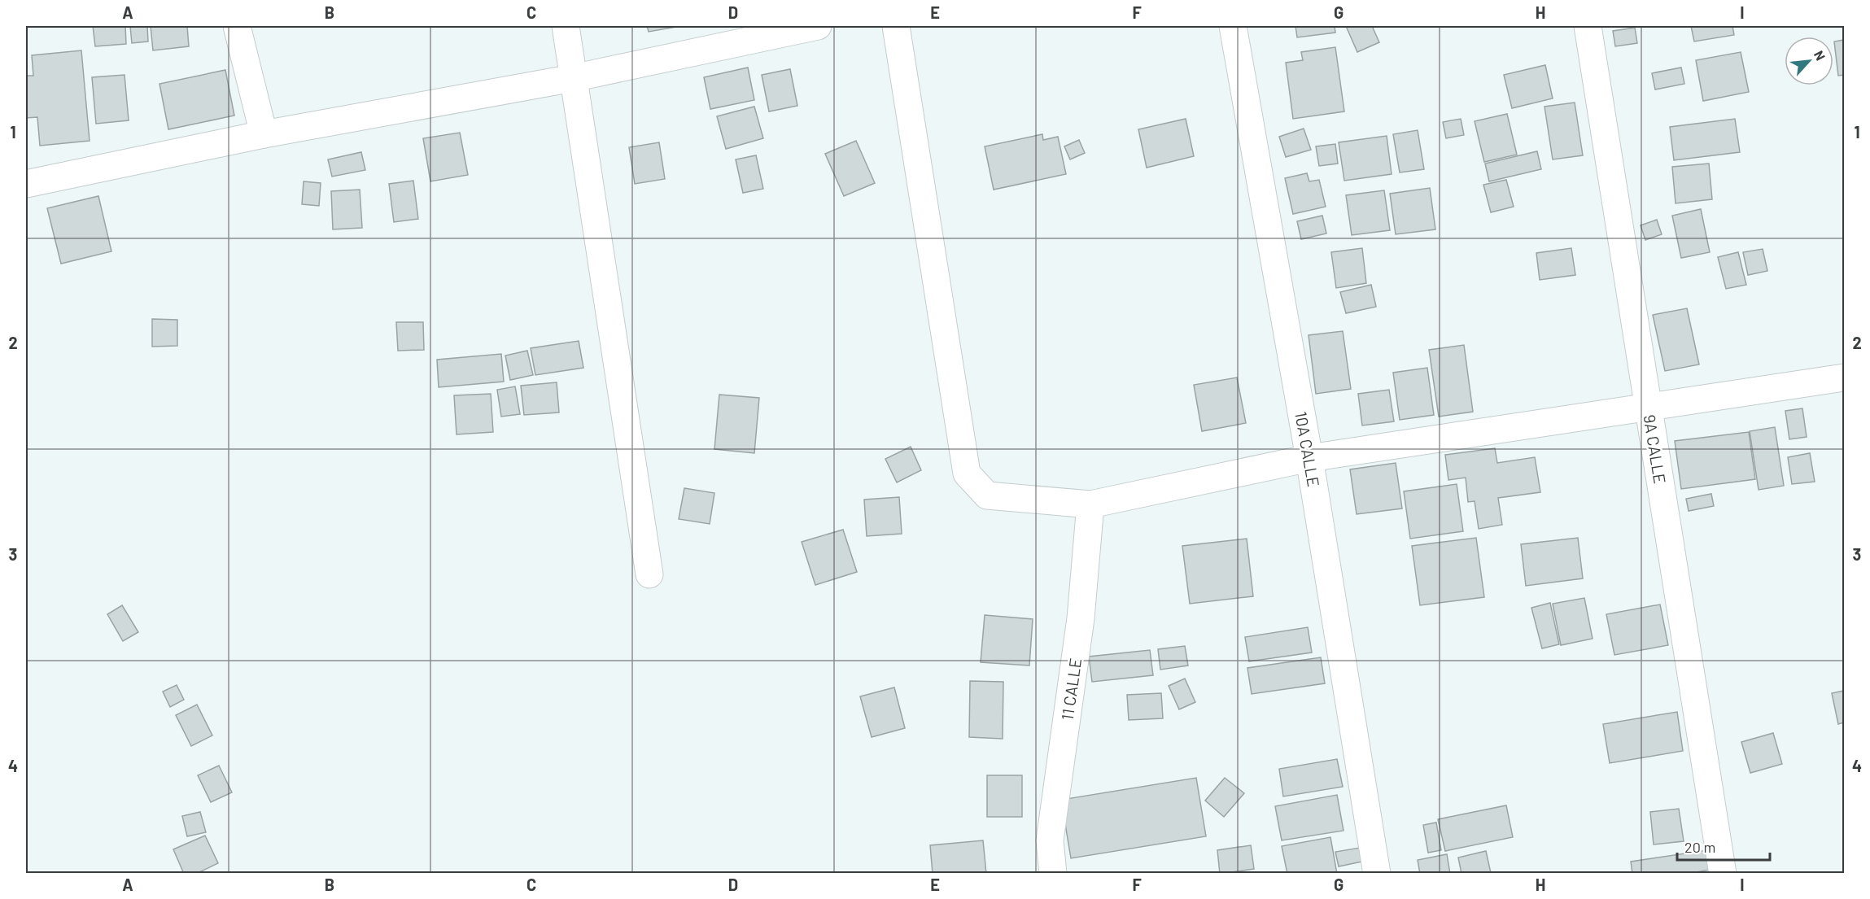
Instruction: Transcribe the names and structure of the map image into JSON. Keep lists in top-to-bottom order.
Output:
{
  "streets": {
    "street": ["10A CALLE", "9A CALLE", "11 CALLE"]
  },
  "scale_bar": "20 m",
  "north": "top right",
  "grid": {
    "columns": [
      "A",
      "B",
      "C",
      "D",
      "E",
      "F",
      "G",
      "H",
      "I"
    ],
    "rows": [
      "1",
      "2",
      "3",
      "4"
    ]
  }
}
